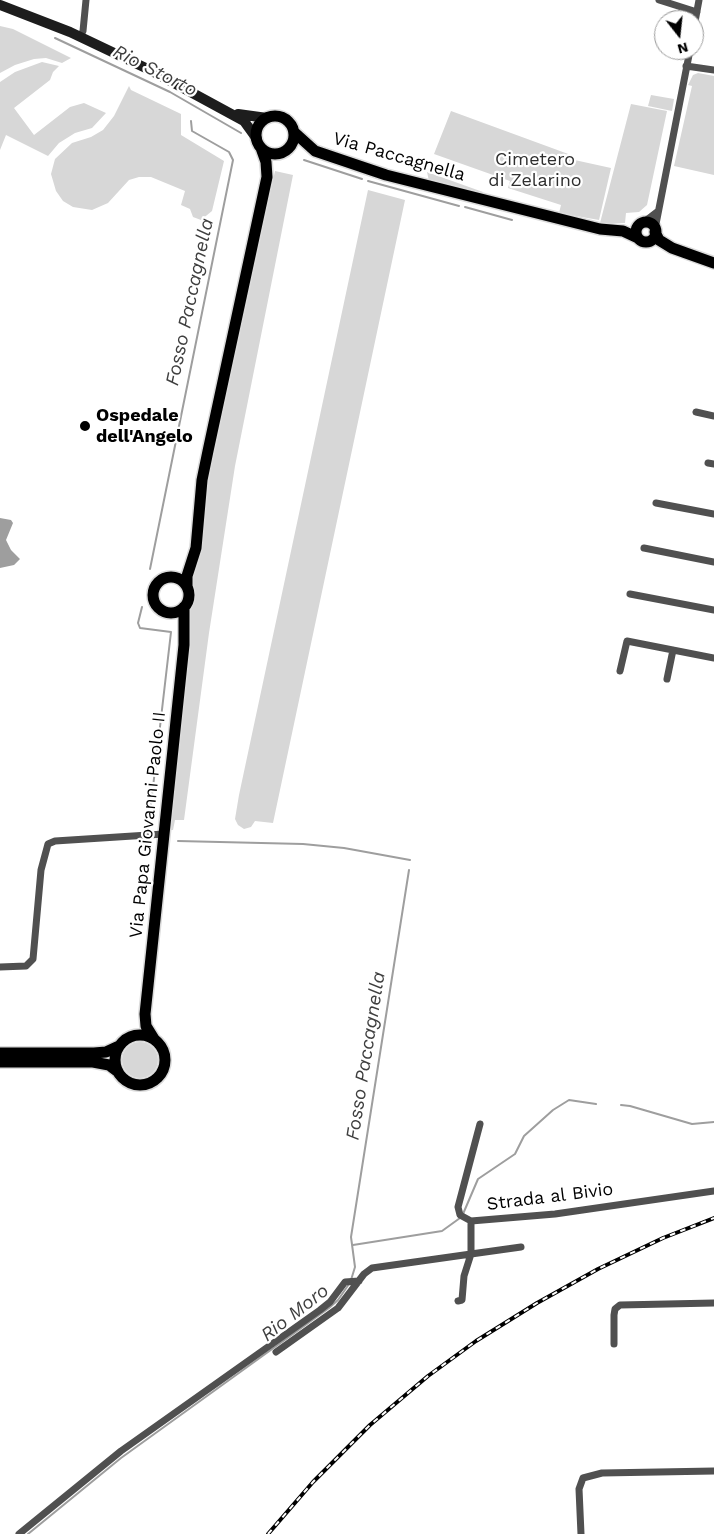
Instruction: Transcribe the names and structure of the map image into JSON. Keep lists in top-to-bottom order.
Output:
{
  "streets": {
    "main road": ["Via Paccagnella", "Via Papa Giovanni Paolo II"],
    "street": ["Strada al Bivio"]
  },
  "water": ["Rio Storto", "Fosso Paccagnella", "Rio Moro"],
  "parks": ["Cimetero di Zelarino"],
  "places": ["Ospedale dell'Angelo"],
  "north": "bottom"
}
